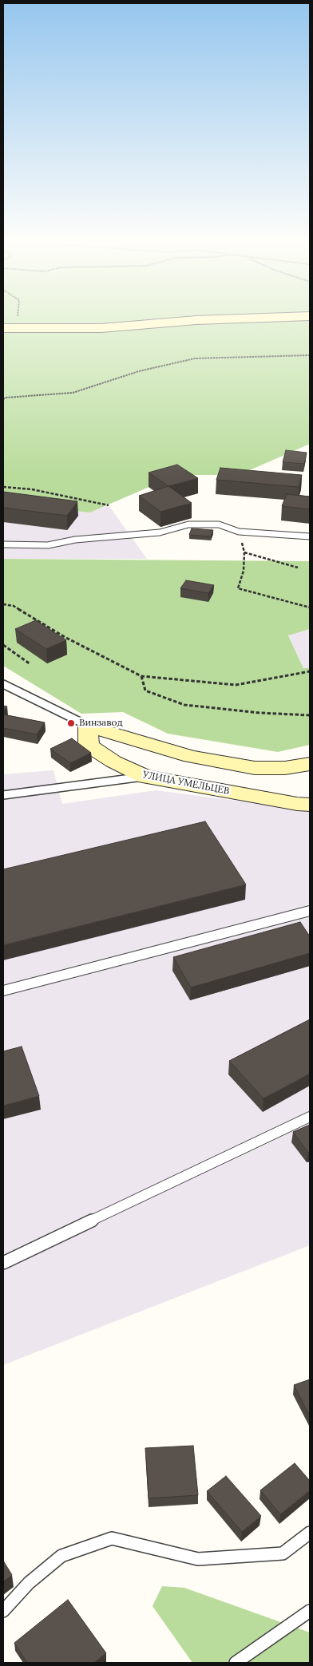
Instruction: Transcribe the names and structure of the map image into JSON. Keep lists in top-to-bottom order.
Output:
{
  "streets": {
    "street": ["УЛИЦА УМЕЛЬЦЕВ"]
  },
  "places": ["Винзавод"]
}
